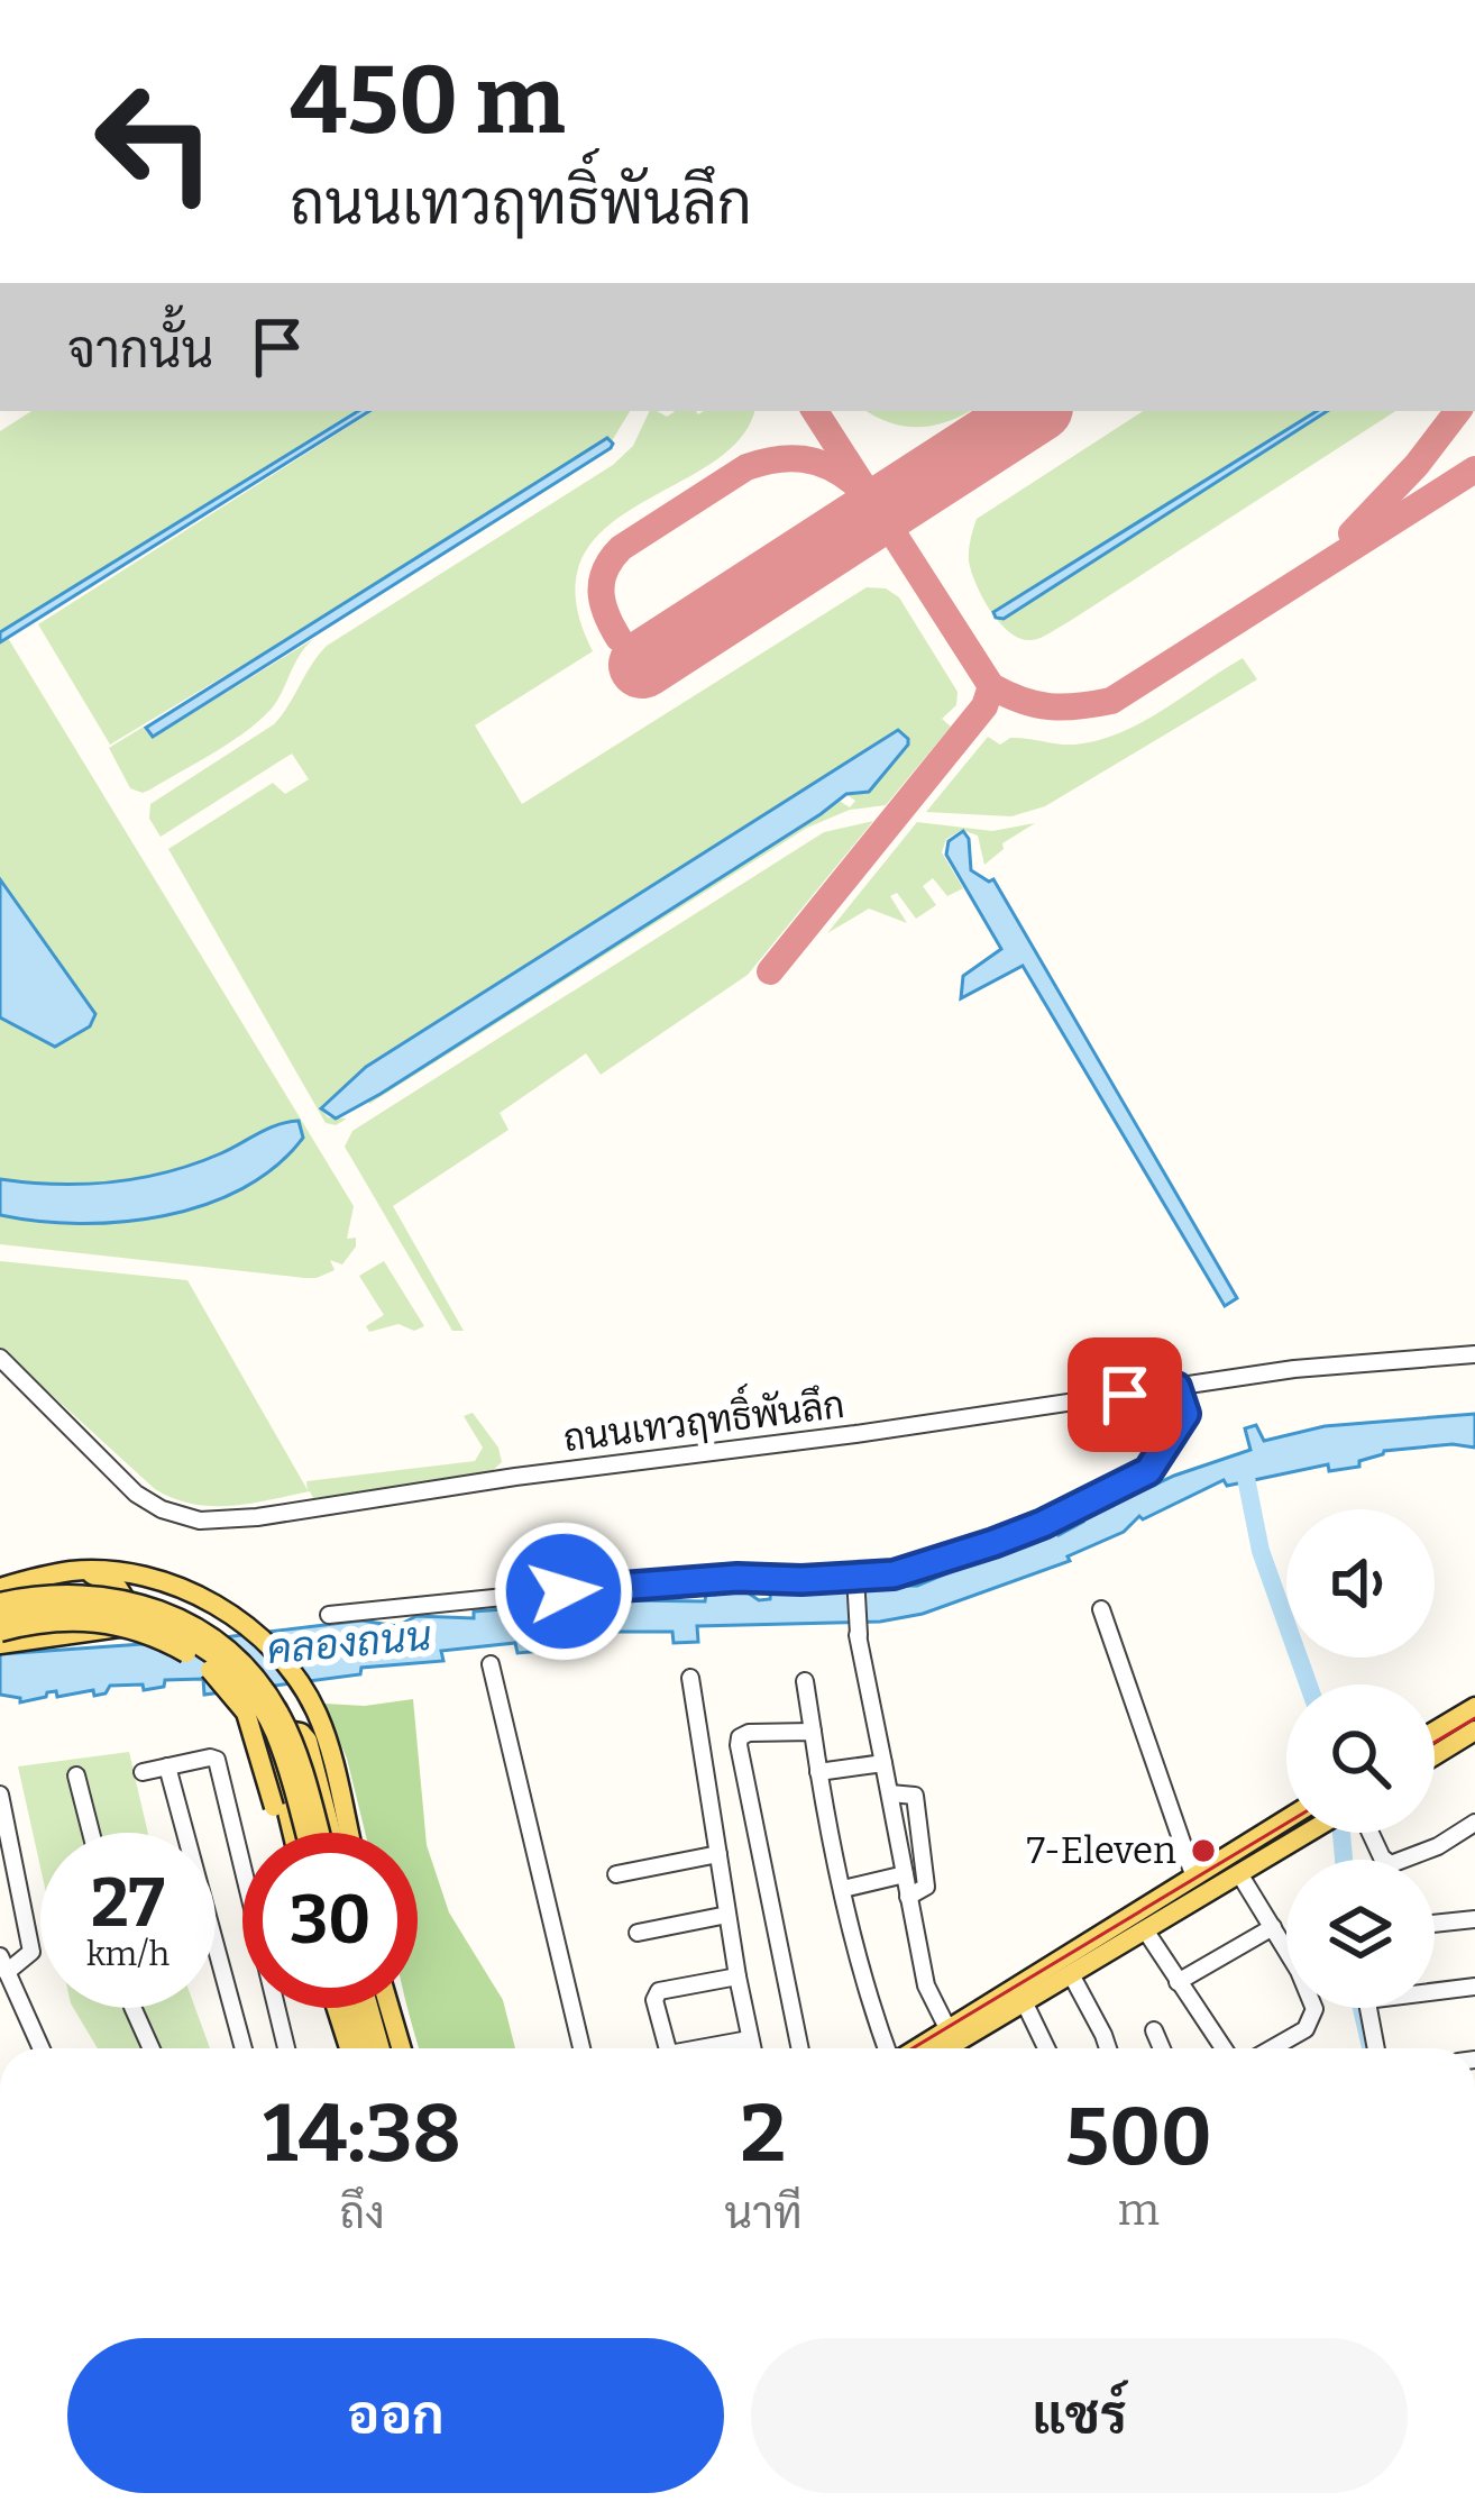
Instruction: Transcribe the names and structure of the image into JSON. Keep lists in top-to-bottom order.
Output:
{
  "streets": {
    "street": ["ถนนเทวฤทธิ์พันลึก"]
  },
  "water": ["คลองถนน"],
  "places": ["7-Eleven"],
  "page": {
    "turn": ["450 m", "ถนนเทวฤทธิ์พันลึก"],
    "then": "จากนั้น",
    "speed": "27 km/h",
    "limit": "30",
    "eta": [
      "14:38",
      "ถึง",
      "2",
      "นาที",
      "500",
      "m"
    ],
    "buttons": ["ออก", "แชร์"]
  }
}
